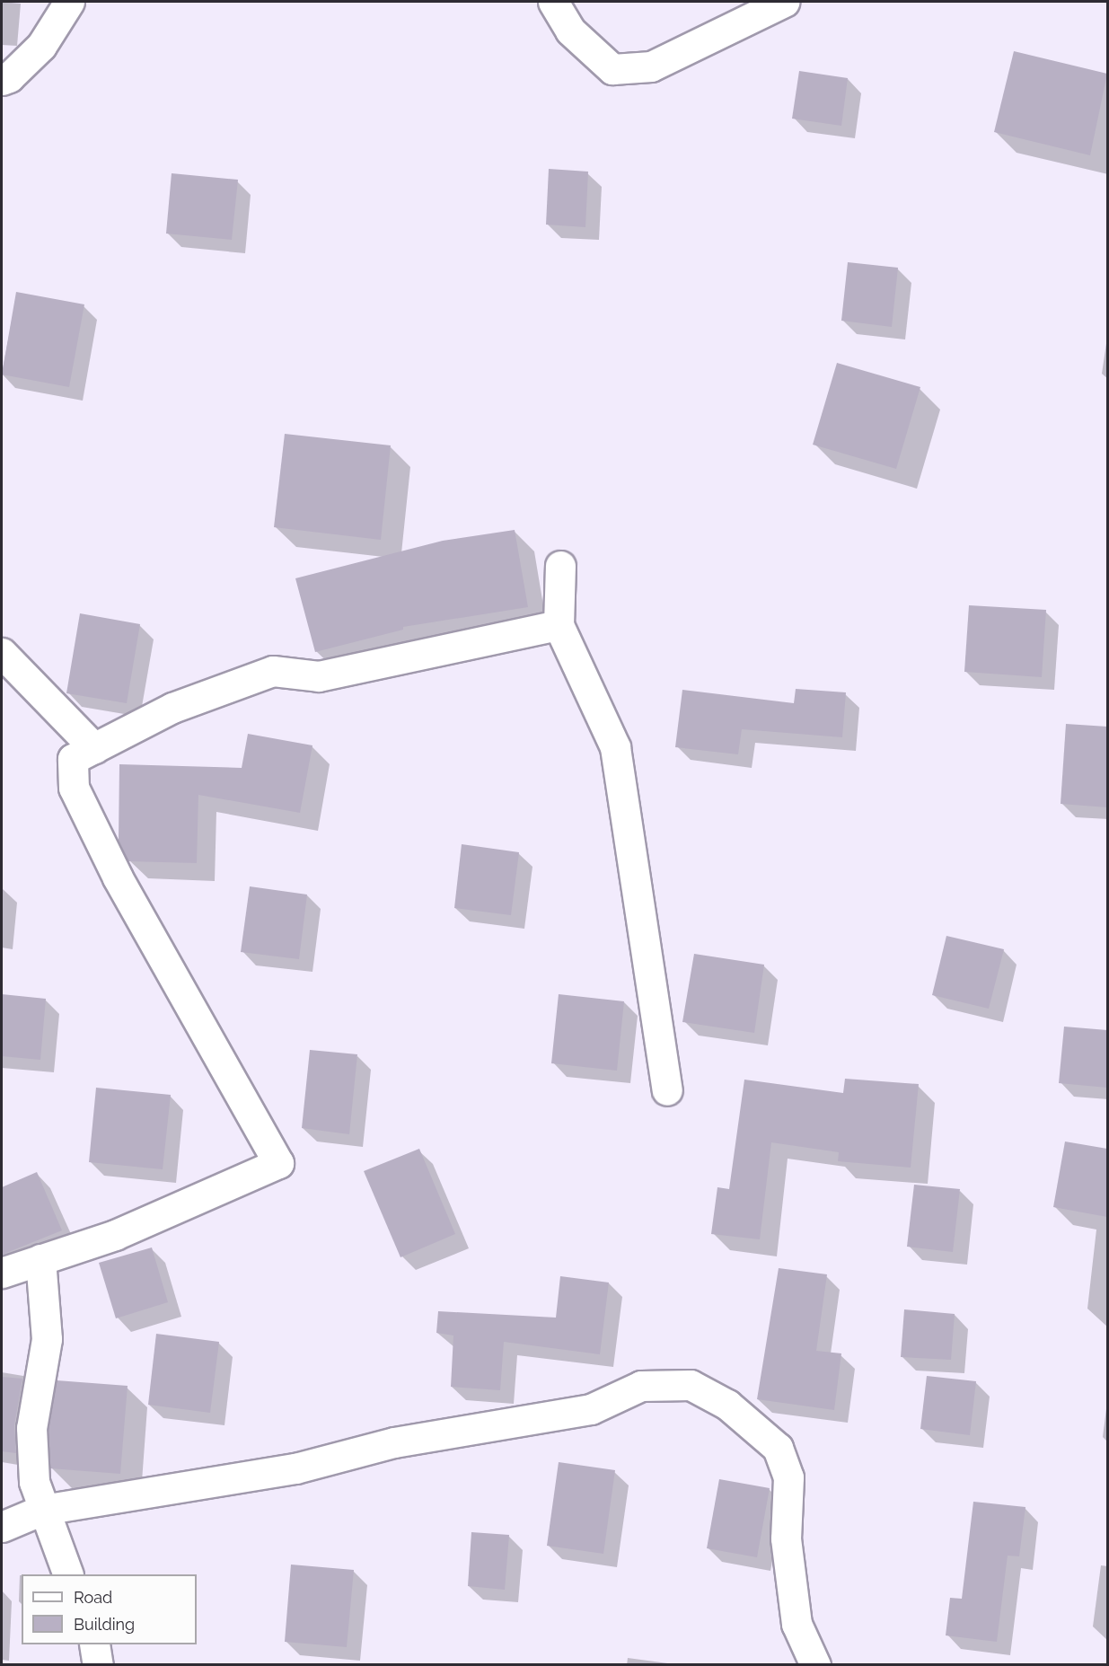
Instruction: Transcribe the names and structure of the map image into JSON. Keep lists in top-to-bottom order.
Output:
{
  "legend": ["Road", "Building"]
}
